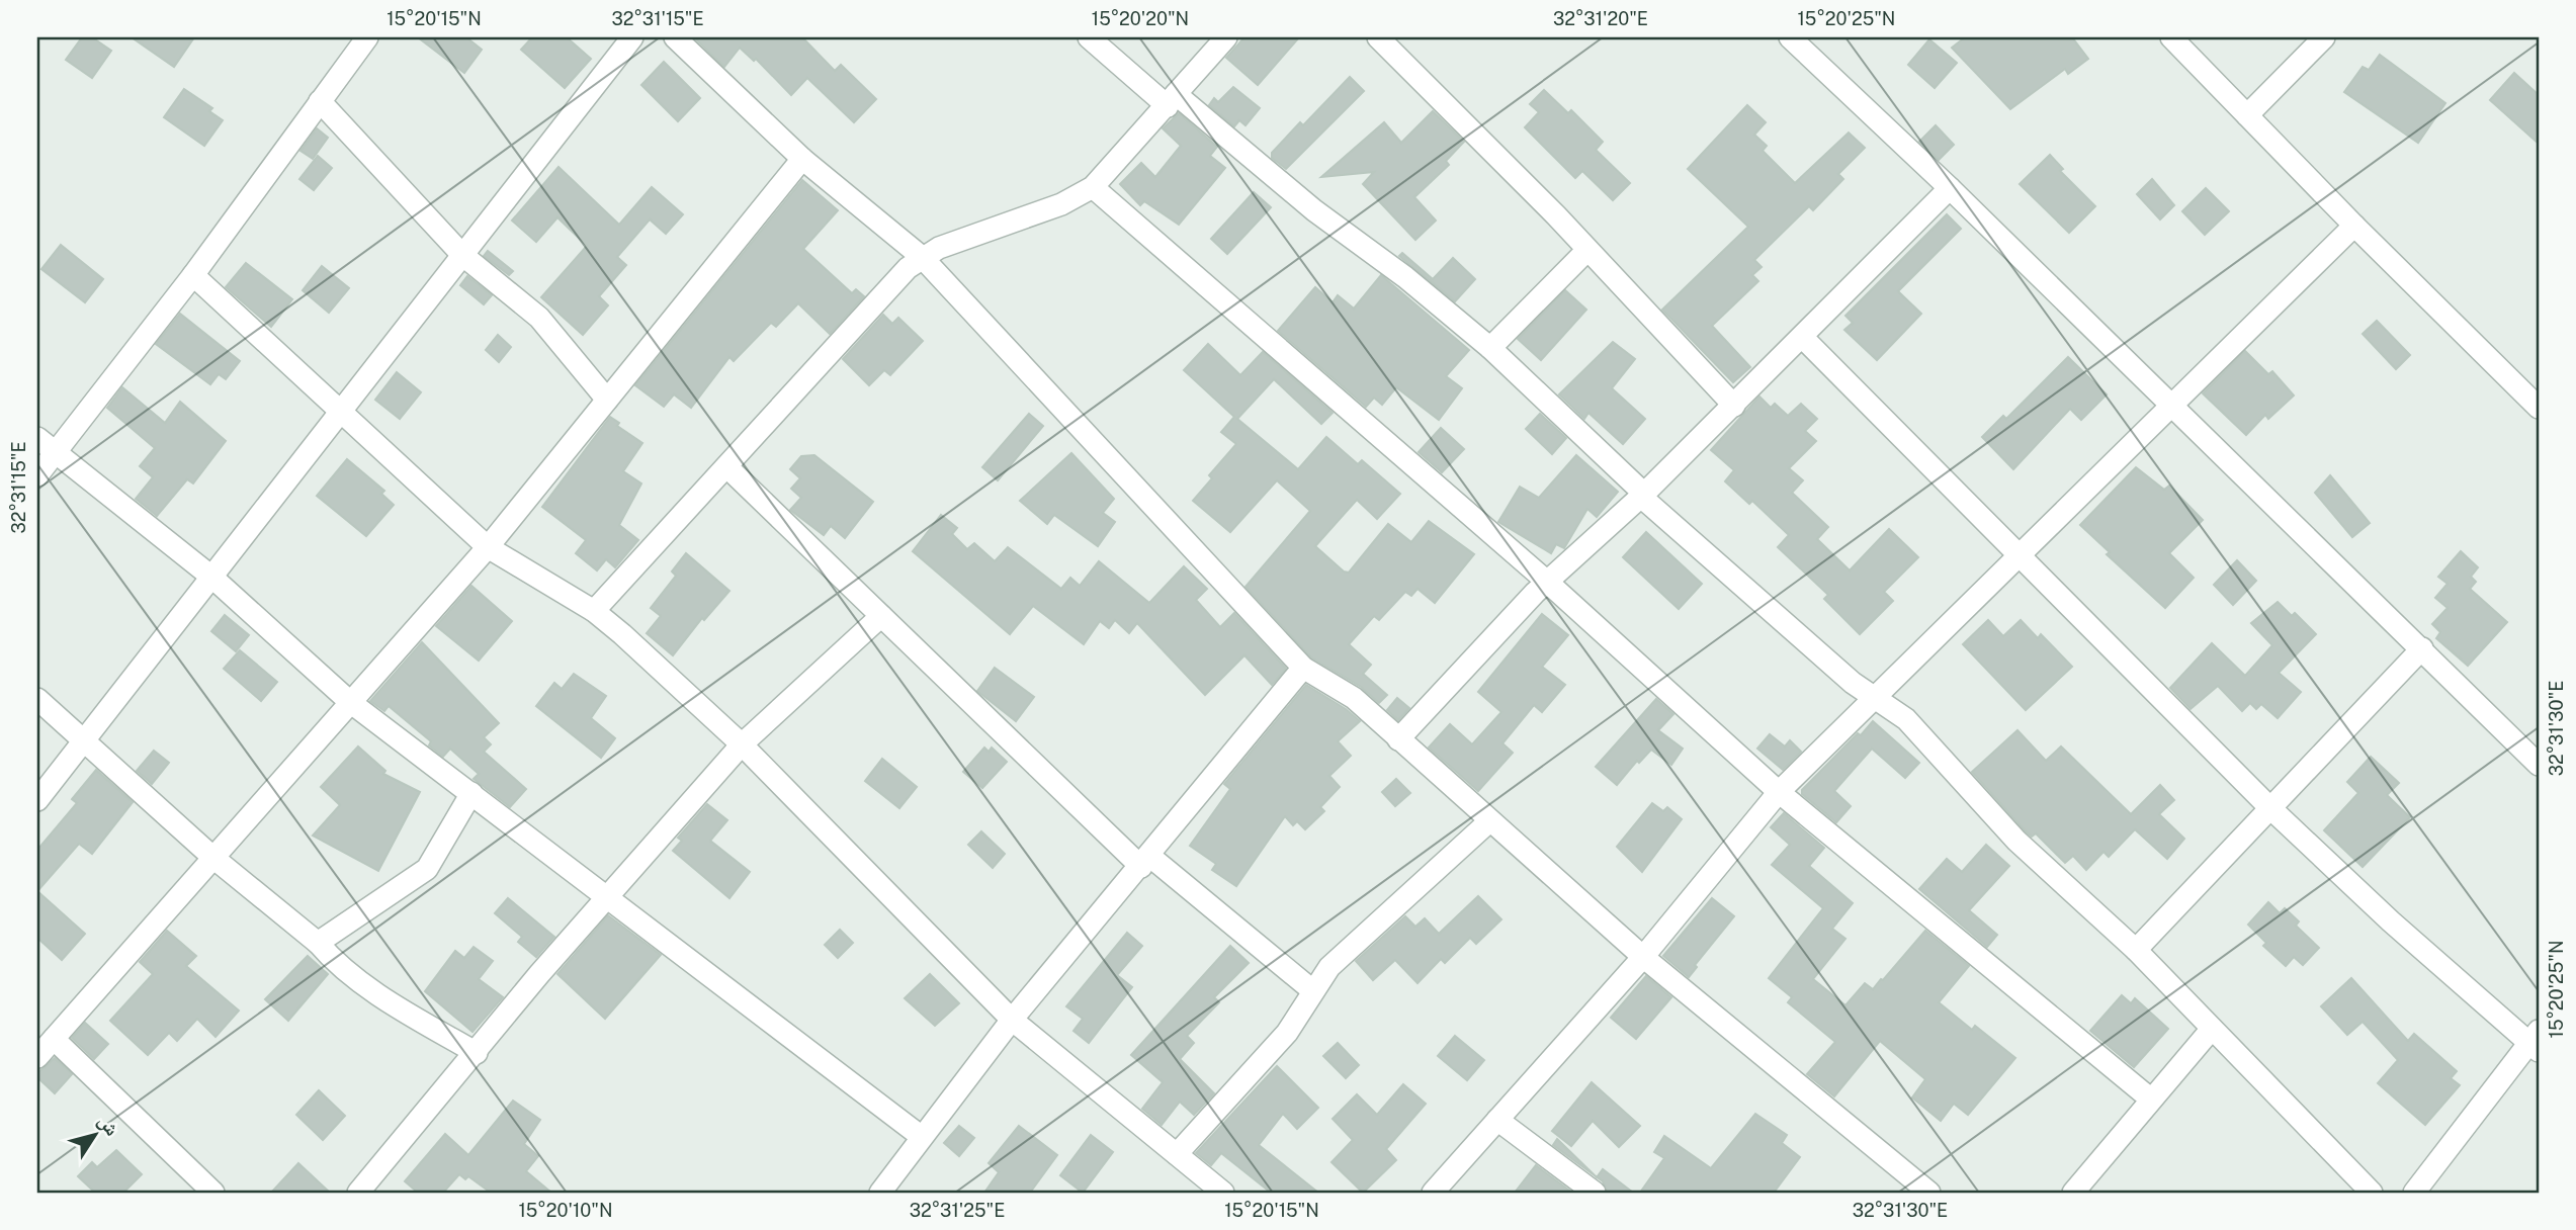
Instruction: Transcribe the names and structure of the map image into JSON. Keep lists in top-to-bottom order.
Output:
{
  "north": "top right",
  "coordinates": [
    "15°20'15\"N",
    "32°31'15\"E",
    "15°20'20\"N",
    "32°31'20\"E",
    "15°20'25\"N",
    "32°31'30\"E",
    "15°20'10\"N",
    "32°31'25\"E"
  ]
}
